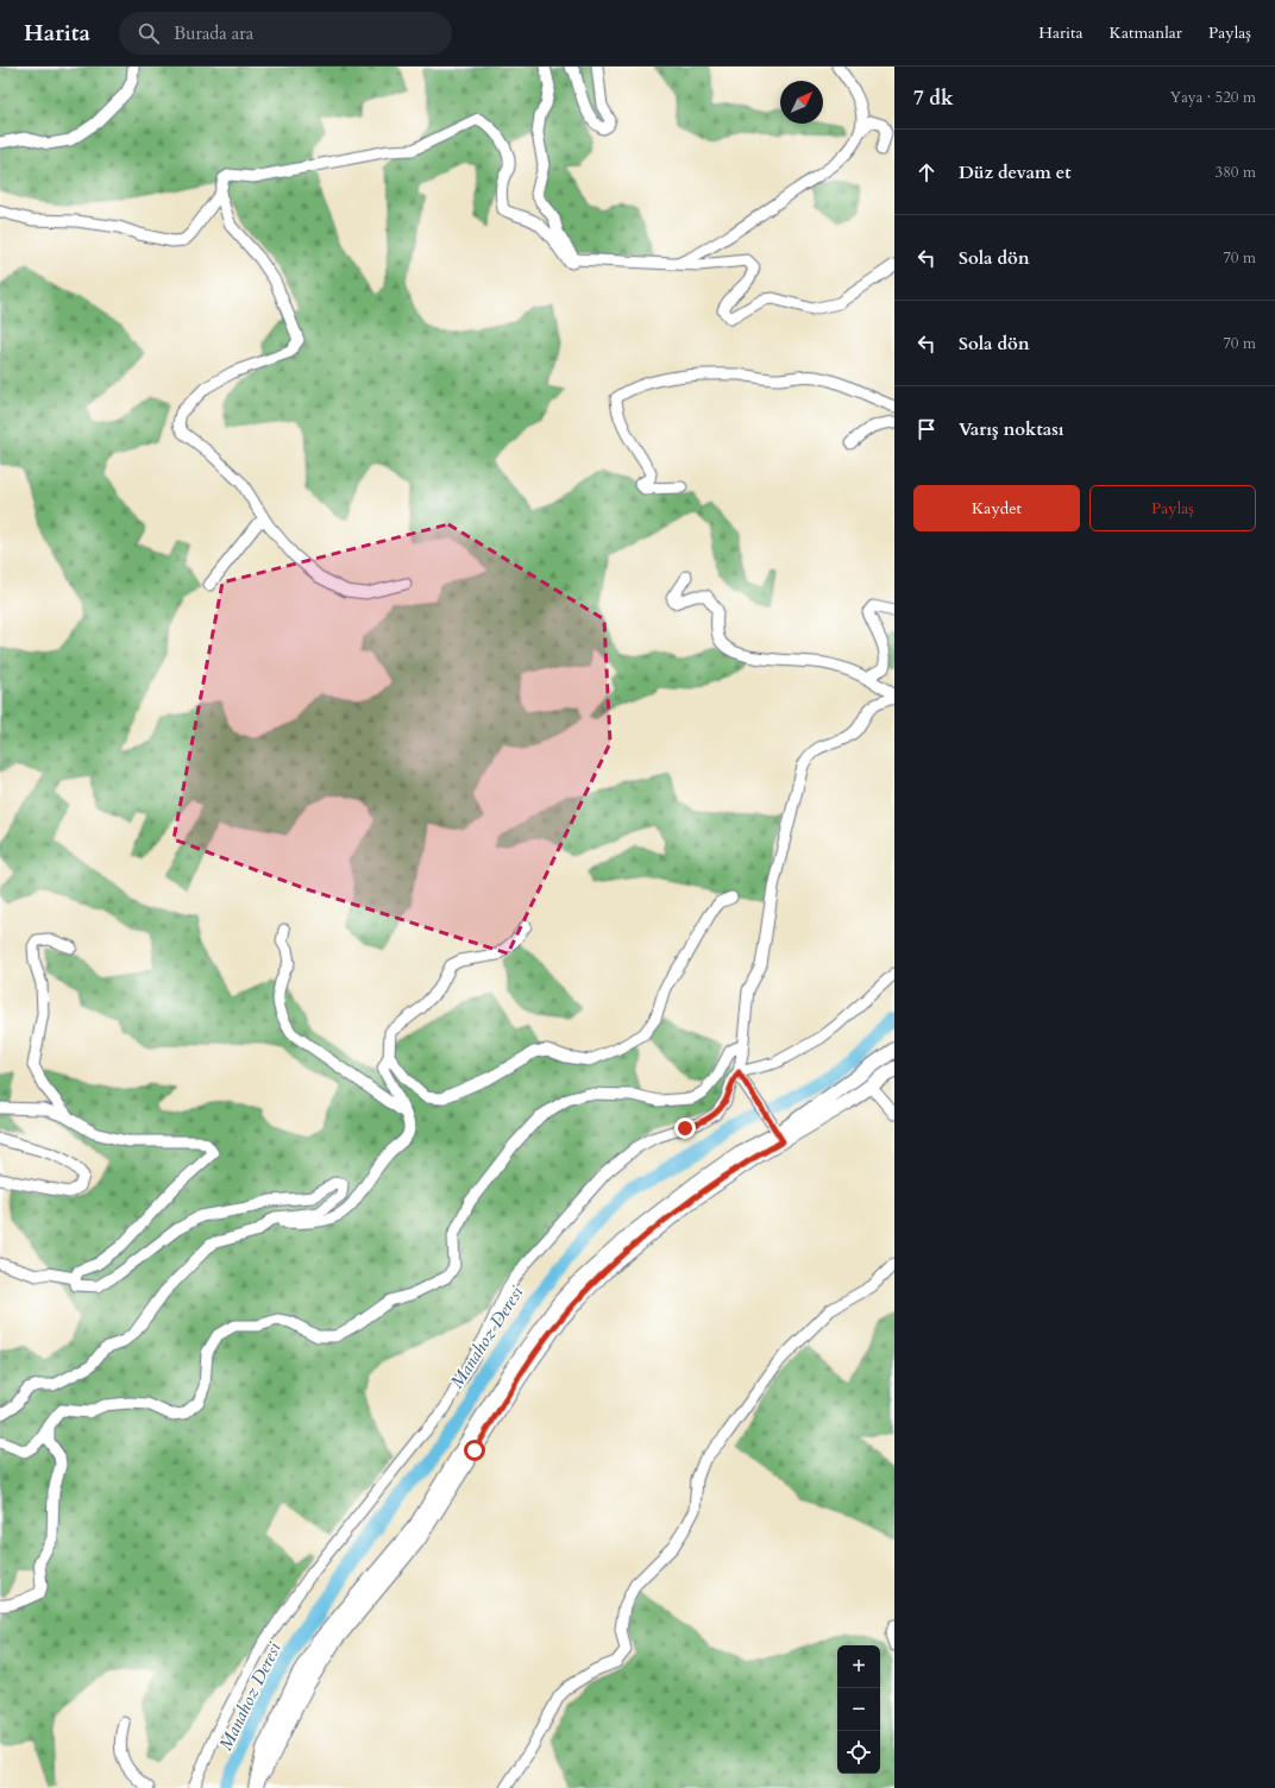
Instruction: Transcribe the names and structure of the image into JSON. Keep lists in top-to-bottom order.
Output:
{
  "water": ["Manahoz Deresi"],
  "north": "top right",
  "page": {
    "header": "Harita",
    "search": "Burada ara",
    "nav": ["Harita", "Katmanlar", "Paylaş"],
    "heading": ["7 dk", "Yaya · 520 m"],
    "list": [
      ["Düz devam et", "380 m"],
      ["Sola dön", "70 m"],
      ["Sola dön", "70 m"],
      "Varış noktası"
    ],
    "buttons": ["Kaydet", "Paylaş"],
    "map_buttons": ["+", "−"]
  }
}
